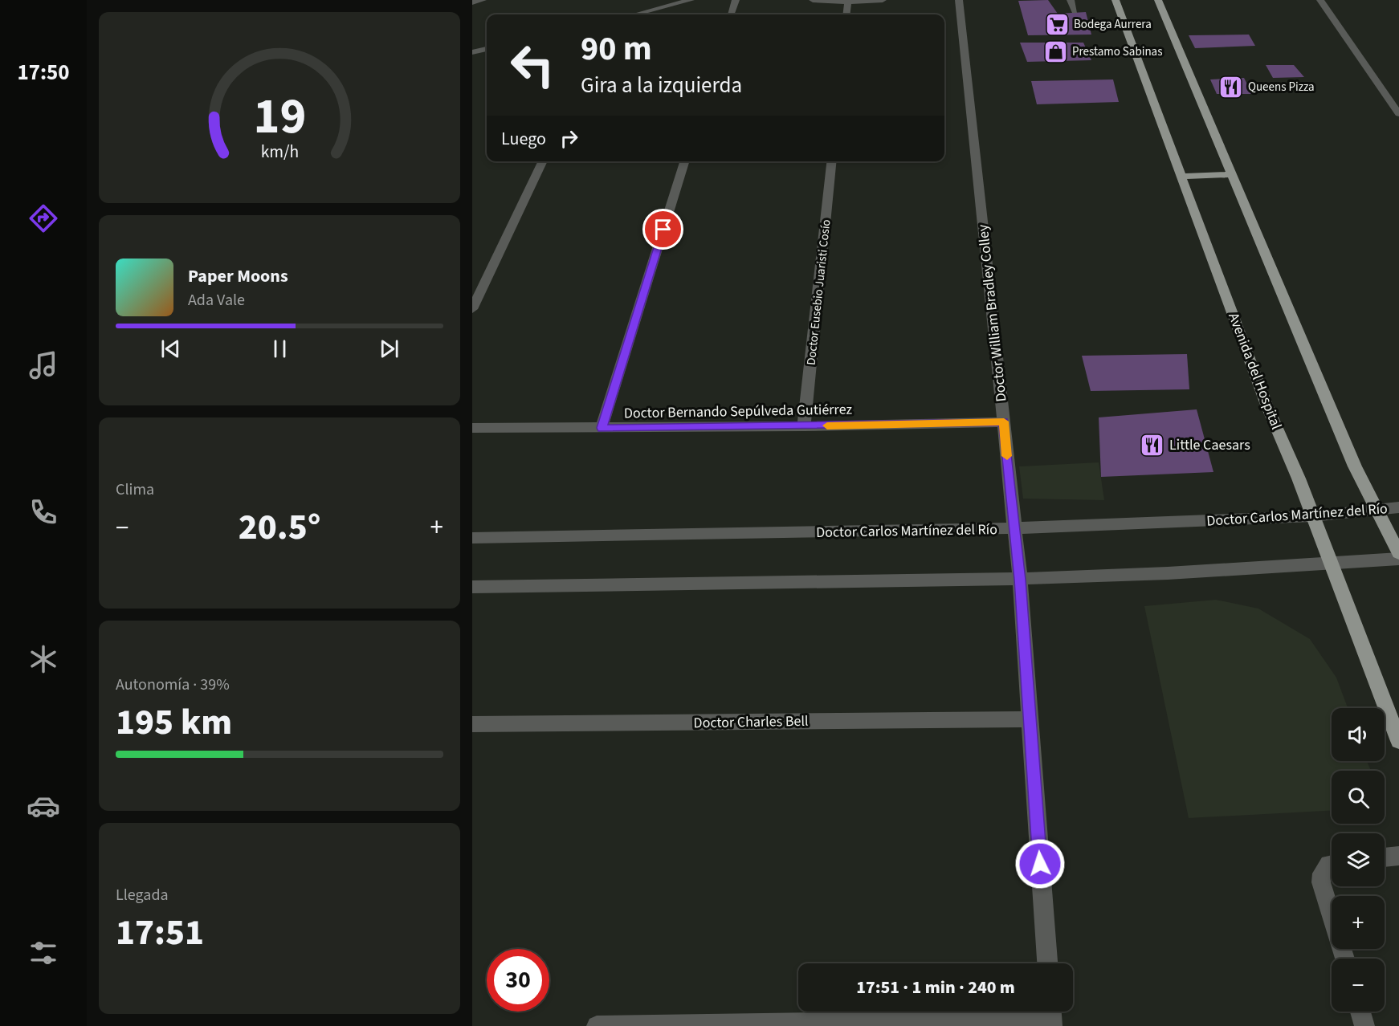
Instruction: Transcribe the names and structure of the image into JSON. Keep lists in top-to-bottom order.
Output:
{
  "streets": {
    "main road": ["Avenida del Hospital"],
    "street": [
      "Doctor Eusebio Juaristi Cosío",
      "Doctor William Bradley Colley",
      "Doctor Bernando Sepúlveda Gutiérrez",
      "Doctor Carlos Martínez del Río",
      "Doctor Charles Bell"
    ]
  },
  "crossings": [
    ["Doctor Eusebio Juaristi Cosío", "Doctor Bernando Sepúlveda Gutiérrez"],
    ["Doctor William Bradley Colley", "Doctor Bernando Sepúlveda Gutiérrez"],
    ["Doctor William Bradley Colley", "Doctor Carlos Martínez del Río"],
    ["Doctor William Bradley Colley", "Doctor Charles Bell"],
    ["Avenida del Hospital", "Doctor Carlos Martínez del Río"]
  ],
  "places": {
    "supermarket": ["Bodega Aurrera"],
    "shop": ["Prestamo Sabinas"],
    "restaurant": ["Queens Pizza", "Little Caesars"]
  },
  "page": {
    "tabs": "17:50",
    "turn": ["90 m", "Gira a la izquierda"],
    "then": "Luego",
    "song": ["Paper Moons", "Ada Vale"],
    "tile": [
      "Clima",
      ["Autonomía · 39%", "195 km"],
      ["Llegada", "17:51"]
    ],
    "heat": ["−", "20.5°", "+"],
    "map_buttons": ["+", "−"],
    "limit": "30",
    "trip": "17:51 · 1 min · 240 m",
    "gauge": ["19", "km/h"]
  }
}
